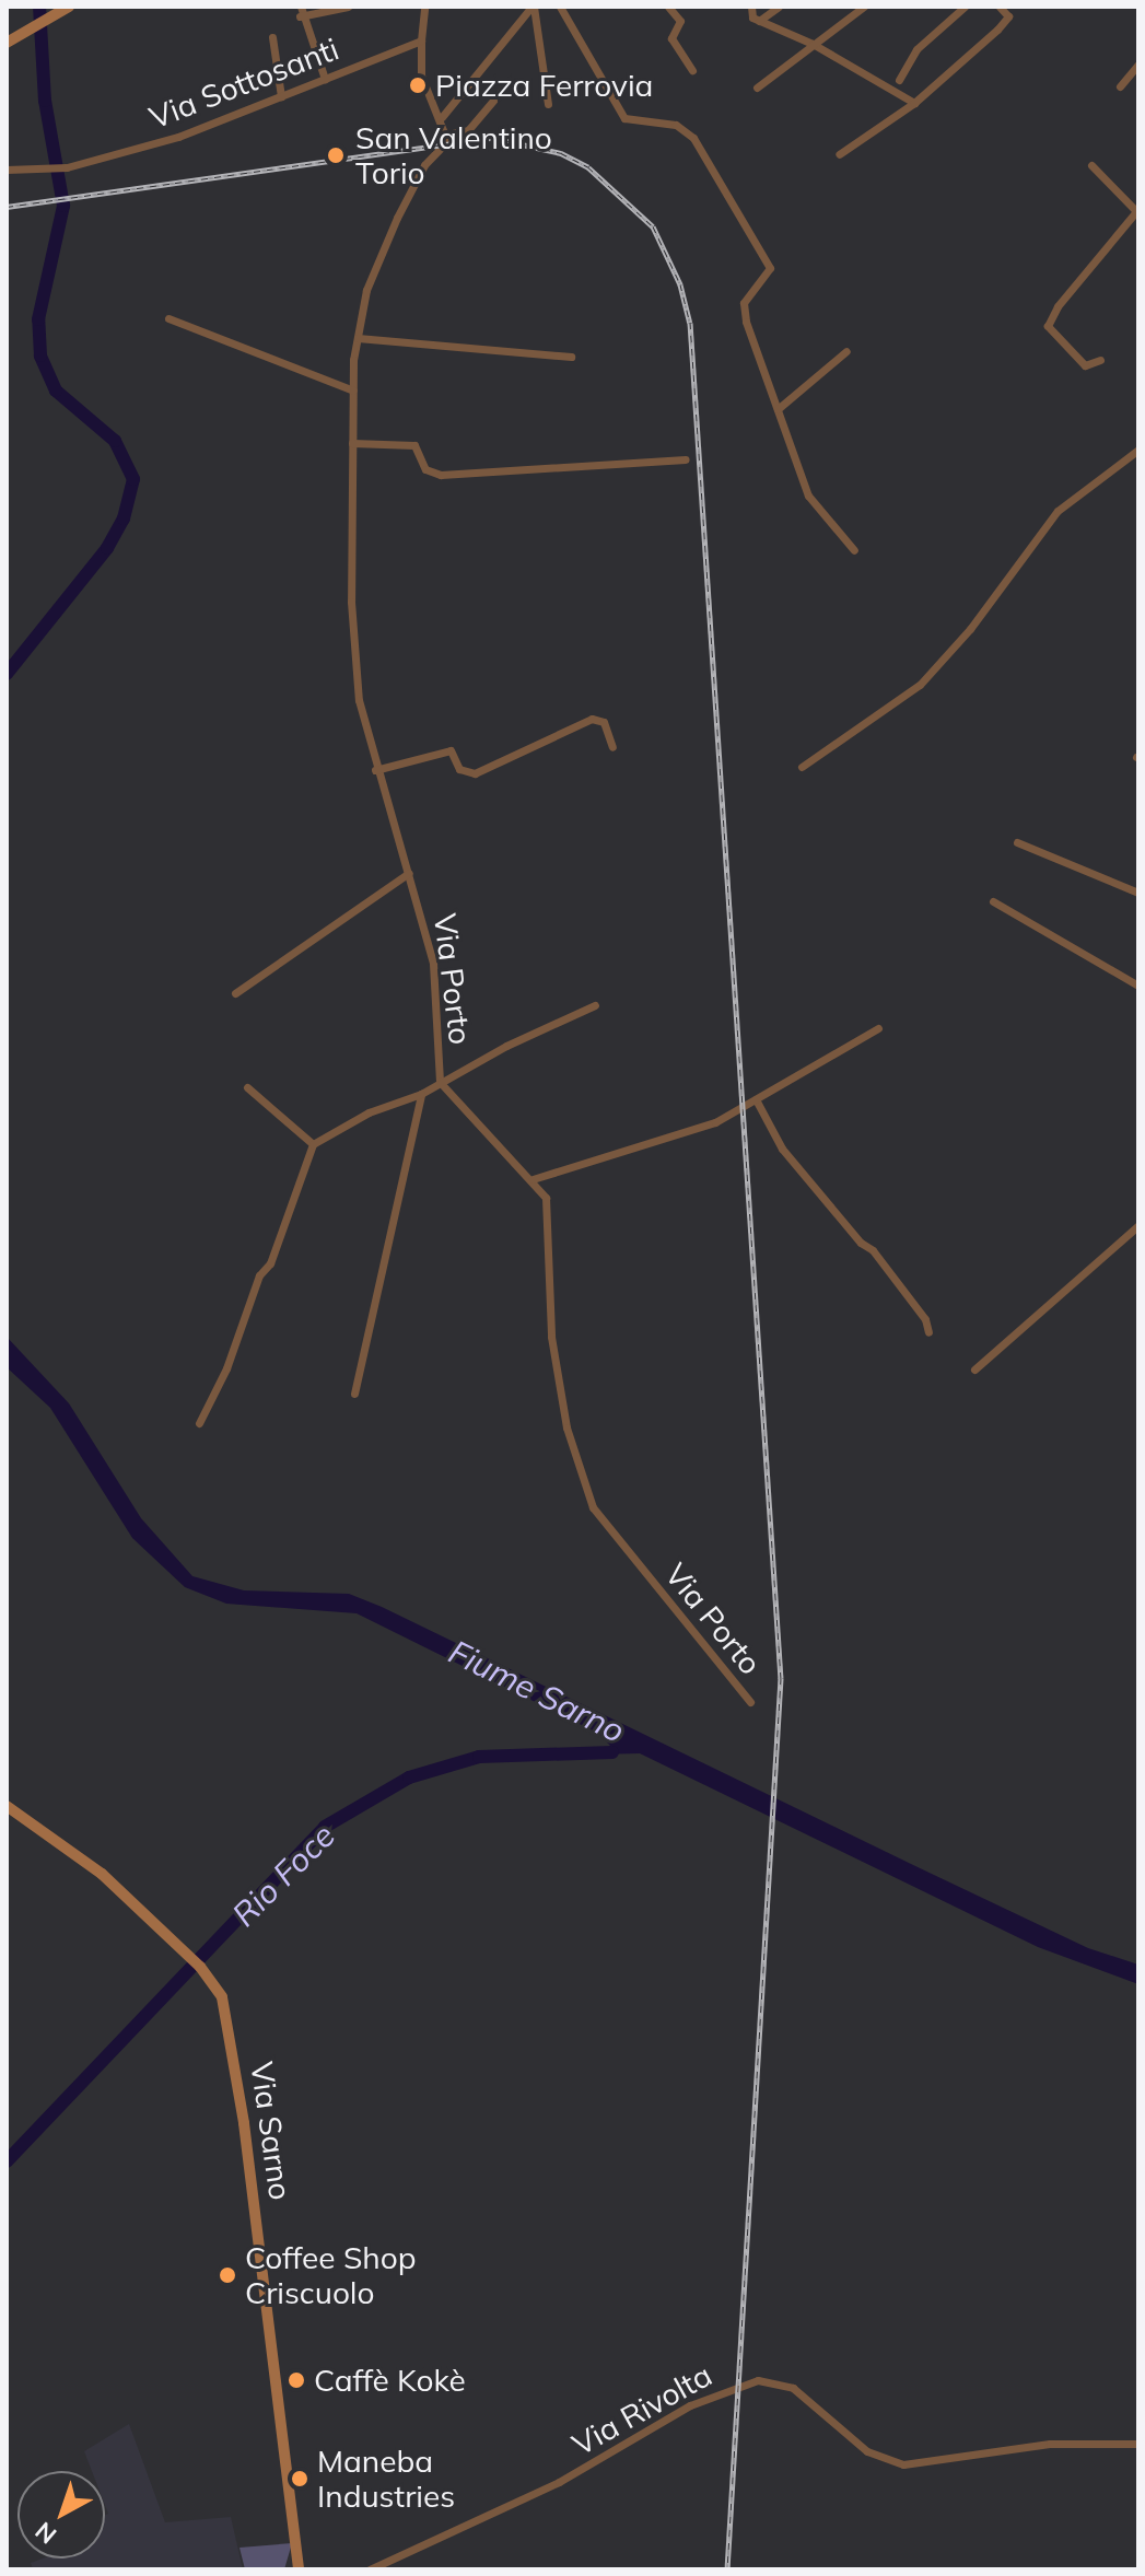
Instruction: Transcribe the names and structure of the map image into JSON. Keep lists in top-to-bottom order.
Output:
{
  "streets": {
    "main road": ["Via Sarno"],
    "street": ["Via Sottosanti", "Via Porto", "Via Rivolta"]
  },
  "water": ["Fiume Sarno", "Rio Foce"],
  "places": [
    "Piazza Ferrovia",
    "San Valentino Torio",
    "Coffee Shop Criscuolo",
    "Caffè Kokè",
    "Maneba Industries"
  ],
  "north": "bottom left"
}
